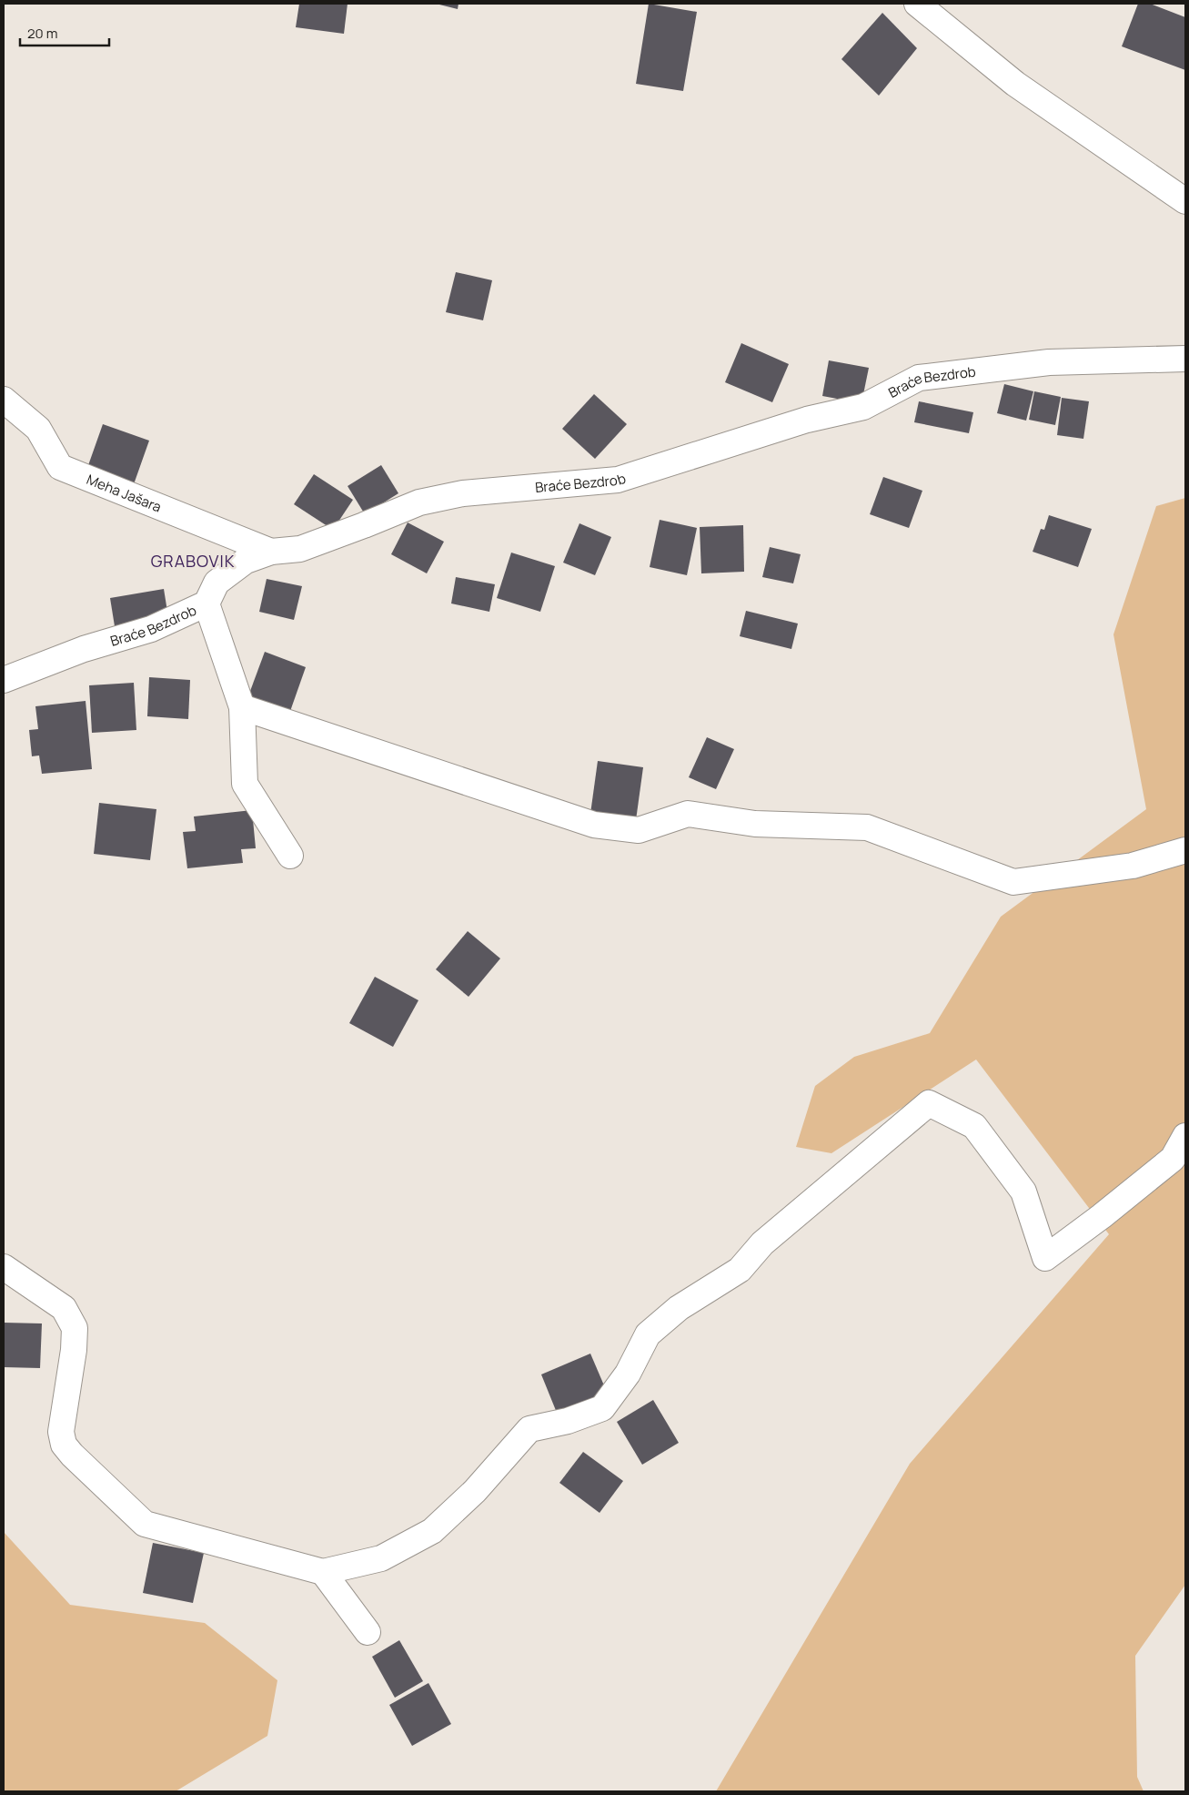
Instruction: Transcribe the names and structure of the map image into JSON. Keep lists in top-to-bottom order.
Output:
{
  "streets": {
    "street": ["Braće Bezdrob", "Meha Jašara"]
  },
  "crossings": [
    ["Braće Bezdrob", "Meha Jašara"]
  ],
  "districts": ["GRABOVIK"],
  "scale_bar": "20 m"
}
